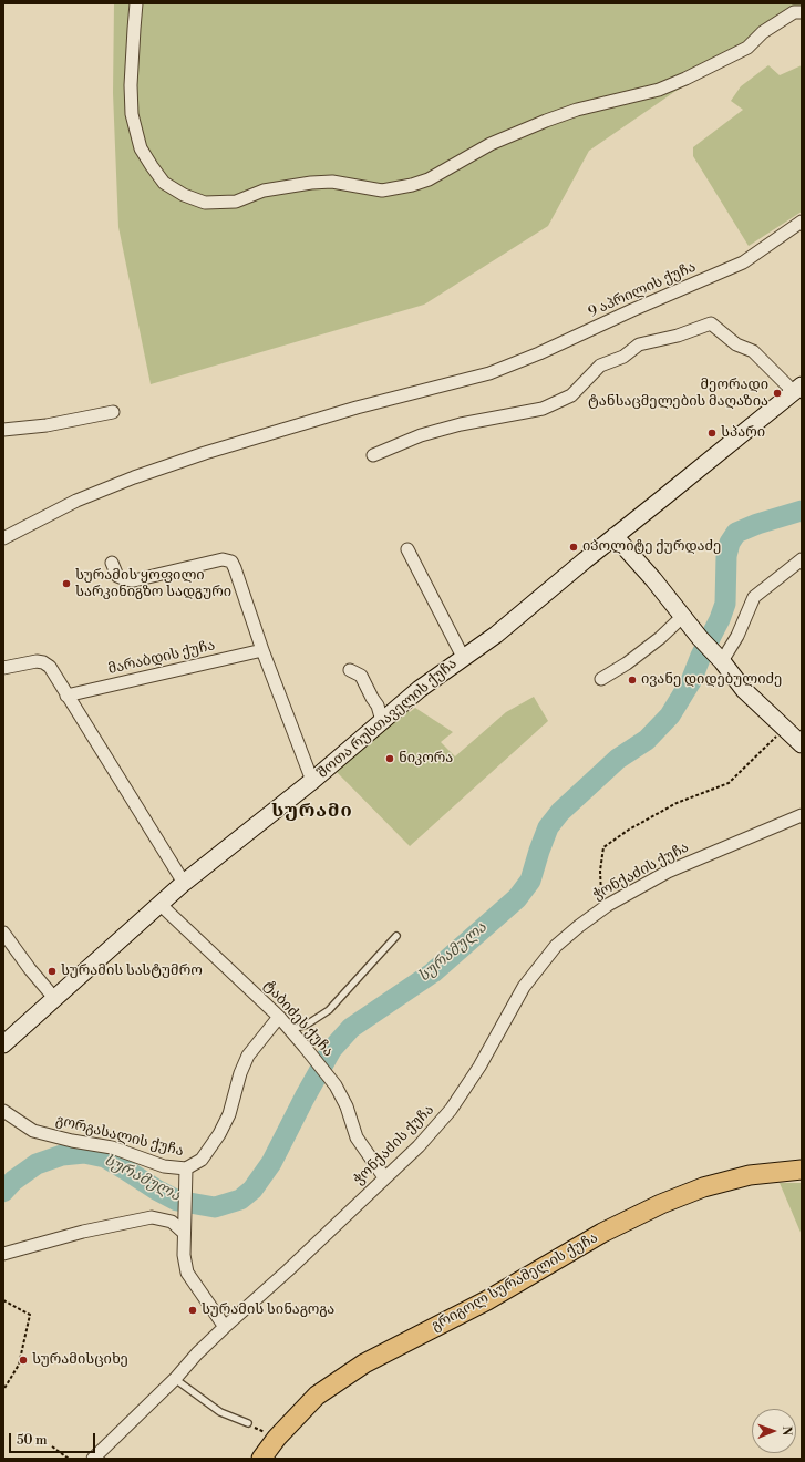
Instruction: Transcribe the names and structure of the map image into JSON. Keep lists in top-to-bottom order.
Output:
{
  "streets": {
    "main road": ["გრიგოლ სურამელის ქუჩა"],
    "street": [
      "9 აპრილის ქუჩა",
      "მარაბდის ქუჩა",
      "შოთა რუსთაველის ქუჩა",
      "ჭონქაძის ქუჩა",
      "ტაბიძეს ქუჩა",
      "გორგასალის ქუჩა"
    ]
  },
  "crossings": [
    ["შოთა რუსთაველის ქუჩა", "ტაბიძეს ქუჩა"],
    ["ჭონქაძის ქუჩა", "ტაბიძეს ქუჩა"],
    ["ტაბიძეს ქუჩა", "გორგასალის ქუჩა"]
  ],
  "districts": ["სურამი"],
  "water": ["სურამულა"],
  "places": [
    "მეორადი ტანსაცმელების მაღაზია",
    "სპარი",
    "იპოლიტე ქურდაძე",
    "სურამის ყოფილი სარკინიგზო სადგური",
    "ივანე დიდებულიძე",
    "ნიკორა",
    "სურამის სასტუმრო",
    "სურამის სინაგოგა",
    "სურამისციხე"
  ],
  "scale_bar": "50 m",
  "north": "right"
}
